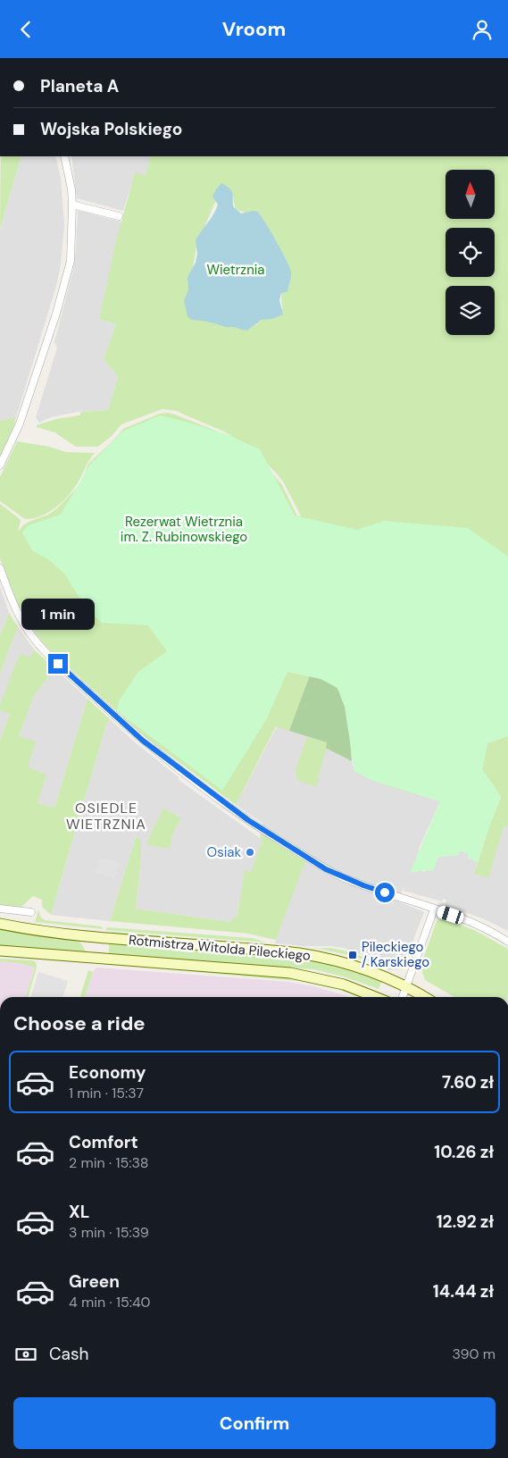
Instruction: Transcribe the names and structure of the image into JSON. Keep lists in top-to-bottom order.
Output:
{
  "streets": {
    "main road": ["Rotmistrza Witolda Pileckiego"]
  },
  "districts": ["OSIEDLE WIETRZNIA"],
  "parks": ["Wietrznia", "Rezerwat Wietrznia im. Z. Rubinowskiego"],
  "places": {
    "other": ["Osiak"],
    "transit": ["Pileckiego / Karskiego"]
  },
  "north": "top",
  "page": {
    "header": "Vroom",
    "banner": ["Planeta A", "Wojska Polskiego"],
    "bubble": "1 min",
    "heading": "Choose a ride",
    "list": [
      {
        "name": "Economy",
        "note": "1 min · 15:37",
        "value": "7.60 zł"
      },
      {
        "name": "Comfort",
        "note": "2 min · 15:38",
        "value": "10.26 zł"
      },
      {
        "name": "XL",
        "note": "3 min · 15:39",
        "value": "12.92 zł"
      },
      {
        "name": "Green",
        "note": "4 min · 15:40",
        "value": "14.44 zł"
      }
    ],
    "pay": ["Cash", "390 m"],
    "buttons": "Confirm"
  }
}
